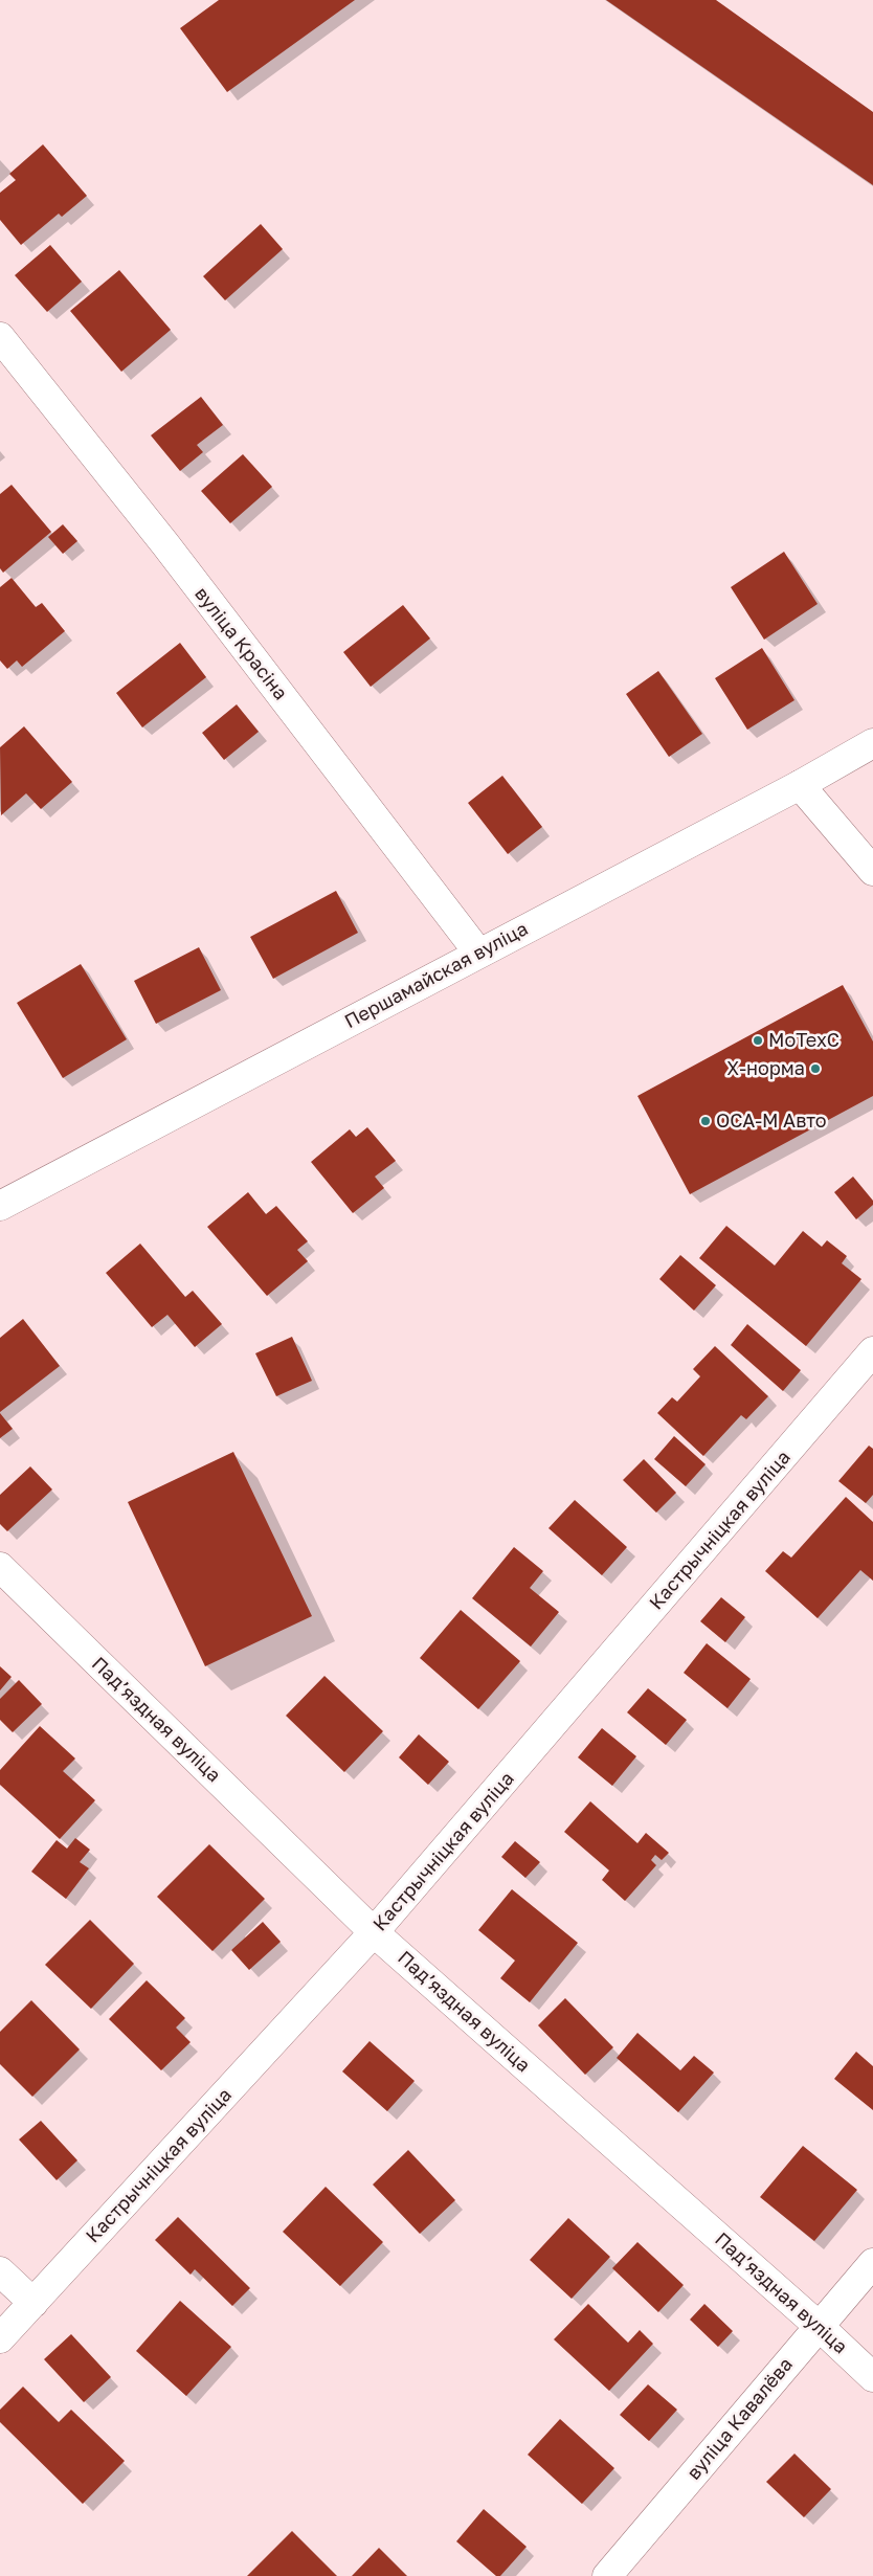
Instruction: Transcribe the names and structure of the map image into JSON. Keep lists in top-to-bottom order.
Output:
{
  "streets": {
    "street": [
      "вуліца Красіна",
      "Першамайская вуліца",
      "Кастрычніцкая вуліца",
      "Падʼяздная вуліца",
      "вуліца Кавалёва"
    ]
  },
  "crossings": [
    ["вуліца Красіна", "Першамайская вуліца"],
    ["Кастрычніцкая вуліца", "Падʼяздная вуліца"],
    ["Падʼяздная вуліца", "вуліца Кавалёва"]
  ],
  "places": ["MoTexC", "Х-норма", "ОСА-М Авто"]
}
